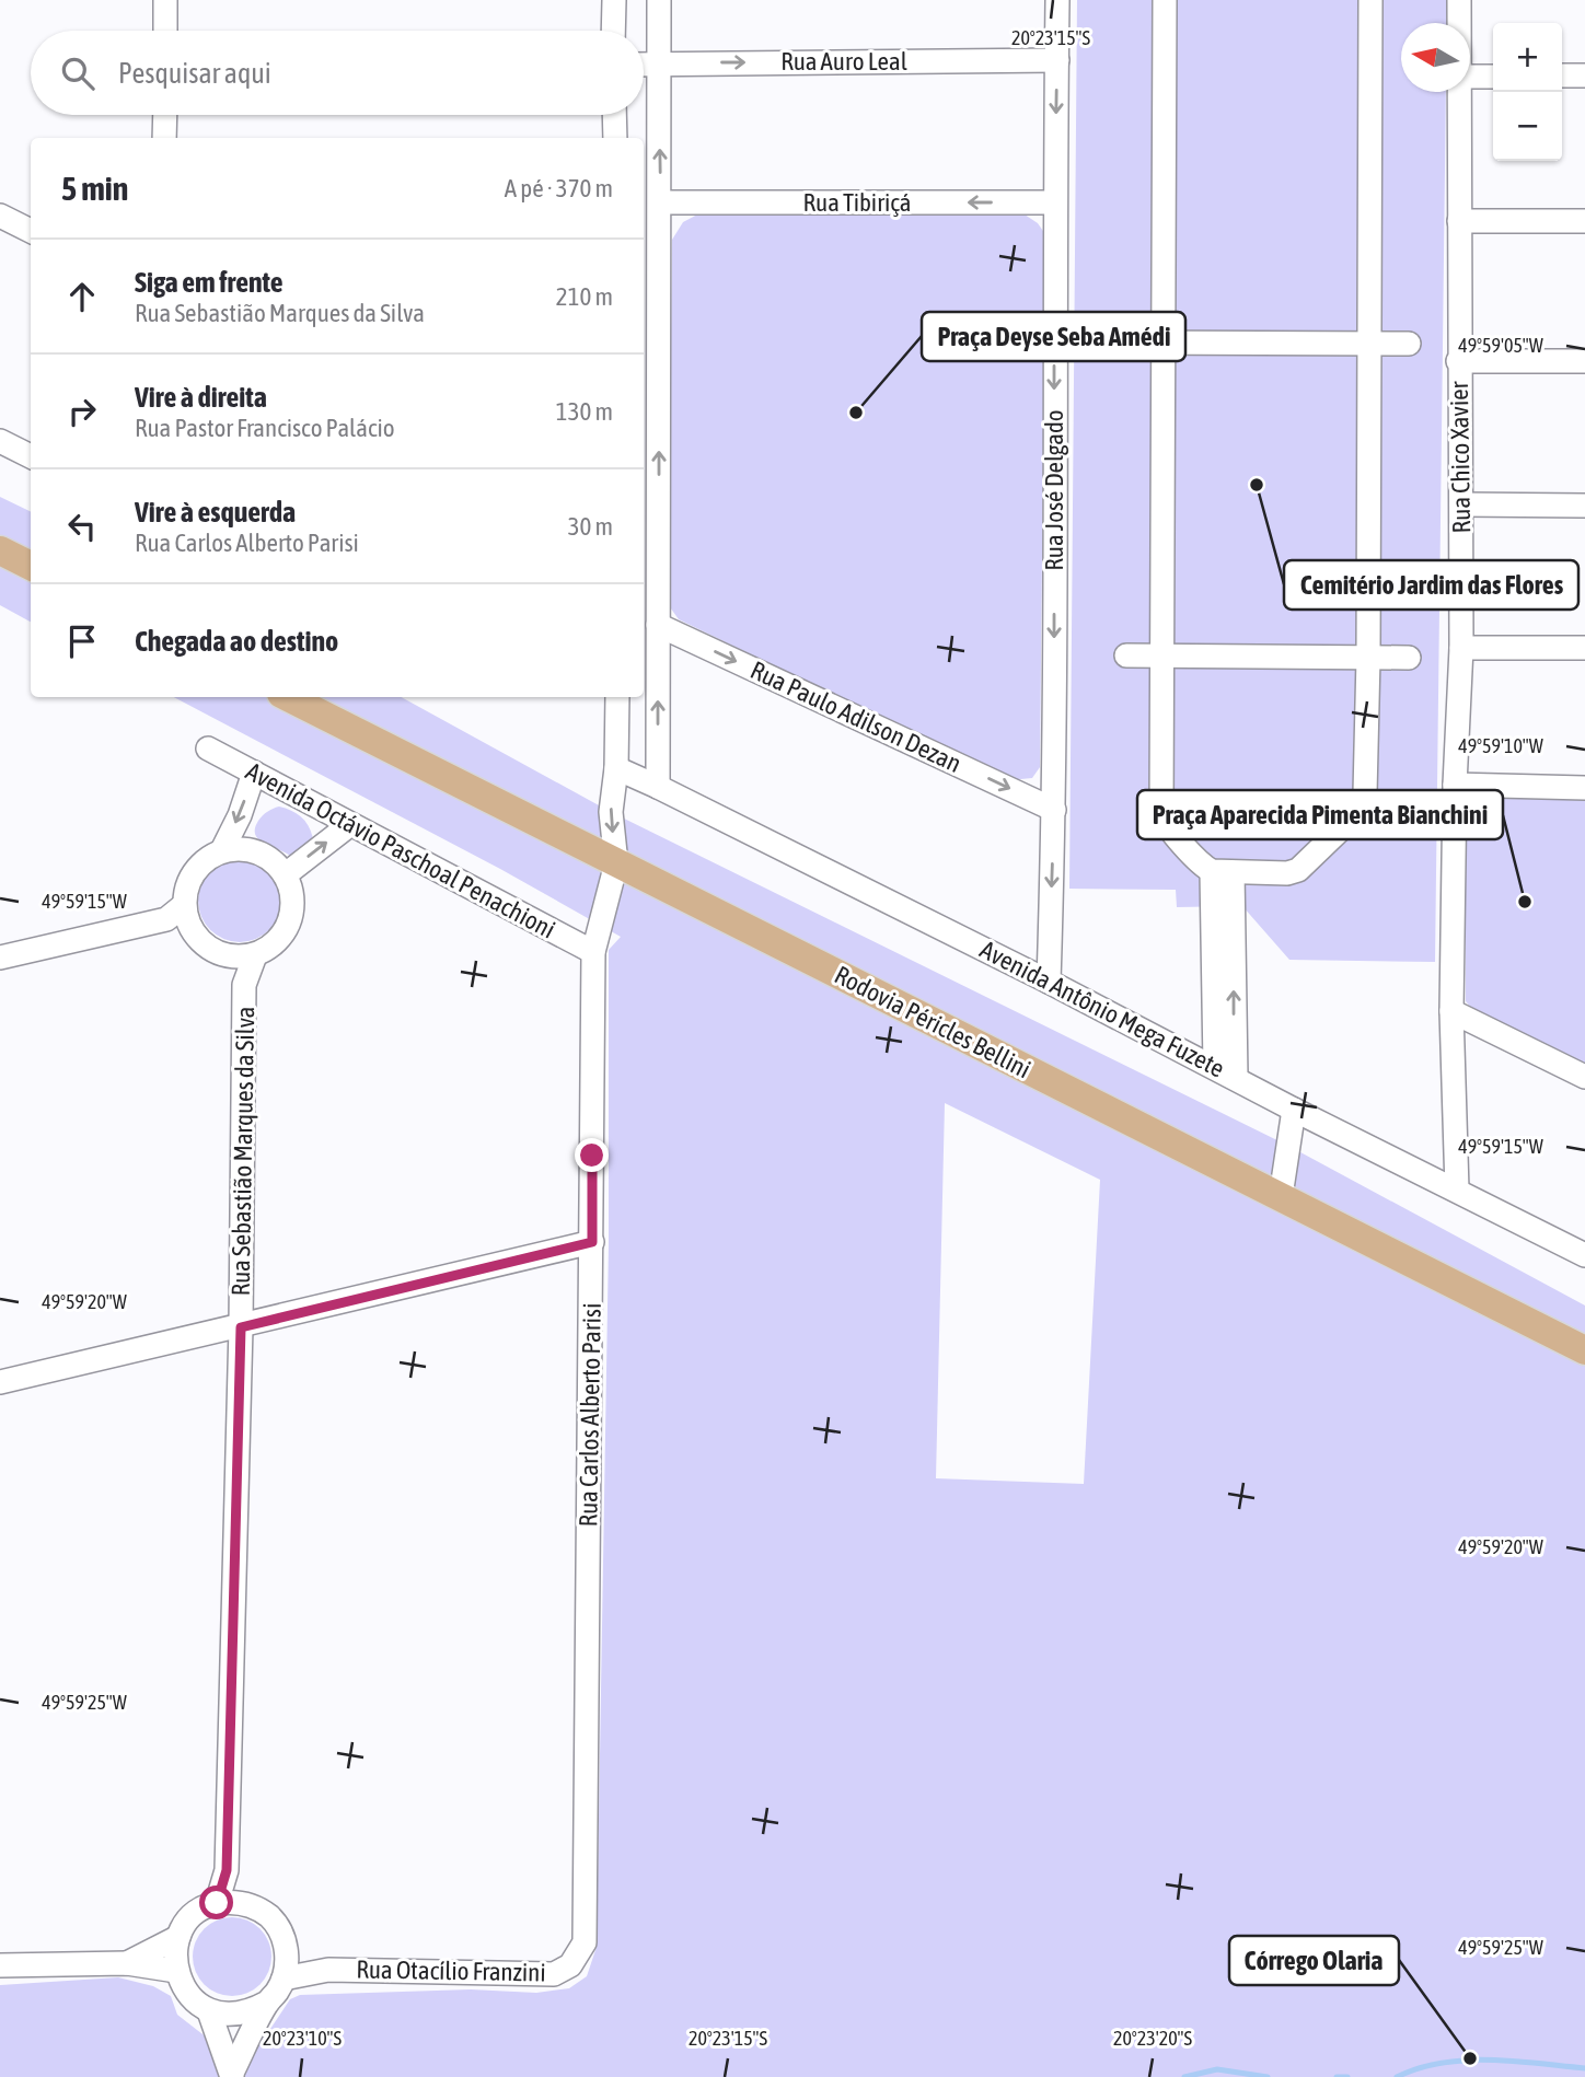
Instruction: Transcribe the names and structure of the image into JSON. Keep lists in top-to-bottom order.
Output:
{
  "streets": {
    "main road": ["Rodovia Péricles Bellini"],
    "street": [
      "Rua Auro Leal",
      "Rua Tibiriçá",
      "Rua Chico Xavier",
      "Rua José Delgado",
      "Rua Paulo Adilson Dezan",
      "Avenida Octávio Paschoal Penachioni",
      "Avenida Antônio Mega Fuzete",
      "Rua Sebastião Marques da Silva",
      "Rua Carlos Alberto Parisi",
      "Rua Otacílio Franzini"
    ]
  },
  "crossings": [
    ["Rua Auro Leal", "Rua José Delgado"],
    ["Rua Tibiriçá", "Rua José Delgado"],
    ["Rua Chico Xavier", "Avenida Antônio Mega Fuzete"],
    ["Rua José Delgado", "Rua Paulo Adilson Dezan"],
    ["Rua José Delgado", "Avenida Antônio Mega Fuzete"],
    ["Avenida Octávio Paschoal Penachioni", "Rua Carlos Alberto Parisi"],
    ["Rodovia Péricles Bellini", "Rua Carlos Alberto Parisi"],
    ["Rua Sebastião Marques da Silva", "Rua Otacílio Franzini"],
    ["Rua Carlos Alberto Parisi", "Rua Otacílio Franzini"]
  ],
  "one_way": ["Rua Auro Leal", "Rua Tibiriçá", "Rua Paulo Adilson Dezan"],
  "places": [
    "Praça Deyse Seba Amédi",
    "Cemitério Jardim das Flores",
    "Praça Aparecida Pimenta Bianchini",
    "Córrego Olaria"
  ],
  "north": "left",
  "page": {
    "map_buttons": ["+", "−"],
    "search": "Pesquisar aqui",
    "heading": ["5 min", "A pé · 370 m"],
    "list": [
      ["Siga em frente", "Rua Sebastião Marques da Silva", "210 m"],
      ["Vire à direita", "Rua Pastor Francisco Palácio", "130 m"],
      ["Vire à esquerda", "Rua Carlos Alberto Parisi", "30 m"],
      "Chegada ao destino"
    ]
  },
  "coordinates": [
    "20°23'15\"S",
    "49°59'05\"W",
    "49°59'10\"W",
    "49°59'15\"W",
    "49°59'20\"W",
    "49°59'25\"W",
    "20°23'10\"S",
    "20°23'20\"S"
  ]
}
